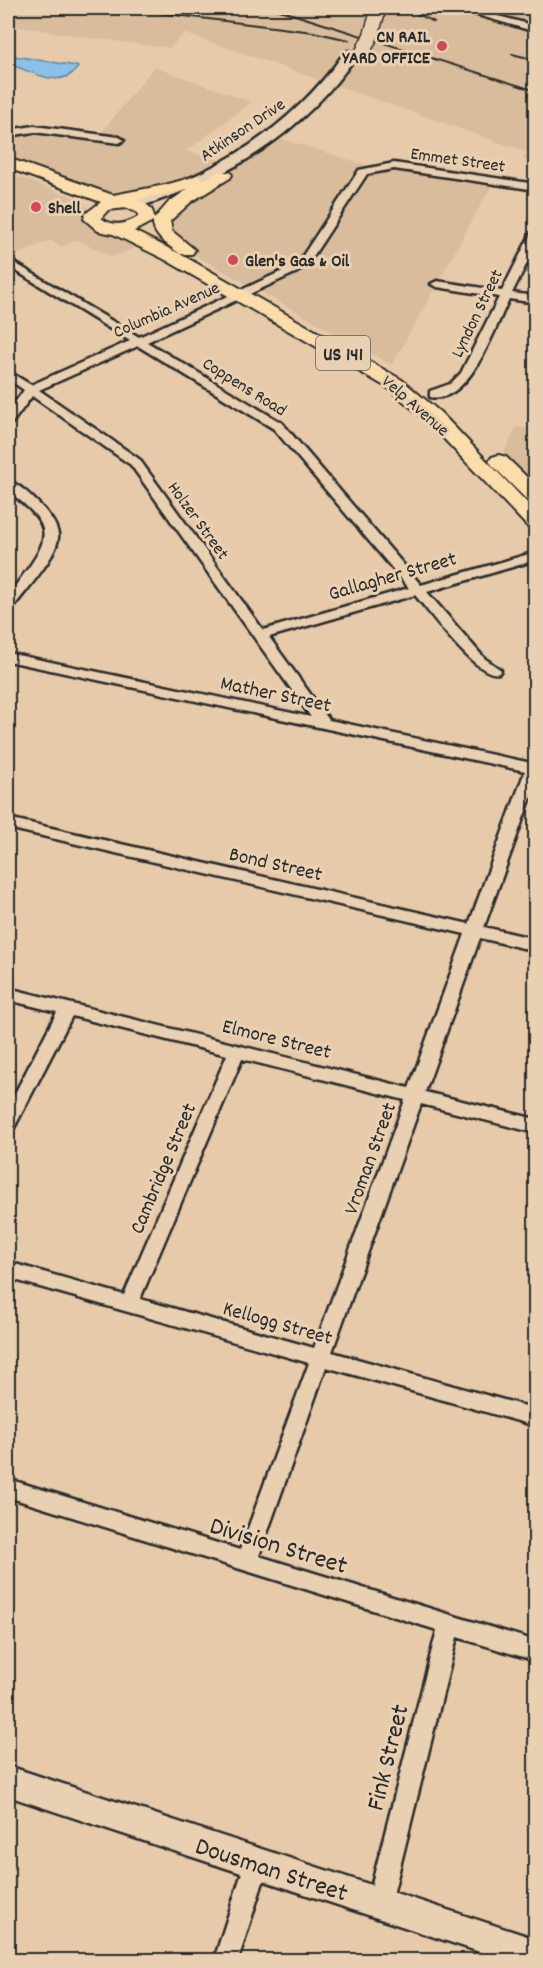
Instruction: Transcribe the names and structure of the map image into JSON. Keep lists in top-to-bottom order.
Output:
{
  "streets": {
    "main road": ["US 141", "Velp Avenue"],
    "street": [
      "Atkinson Drive",
      "Emmet Street",
      "Columbia Avenue",
      "Lyndon Street",
      "Coppens Road",
      "Holzer Street",
      "Gallagher Street",
      "Mather Street",
      "Bond Street",
      "Elmore Street",
      "Vroman Street",
      "Cambridge Street",
      "Kellogg Street",
      "Division Street",
      "Fink Street",
      "Dousman Street"
    ]
  },
  "crossings": [
    ["Atkinson Drive", "Velp Avenue"],
    ["Emmet Street", "Columbia Avenue"],
    ["Columbia Avenue", "Coppens Road"],
    ["Columbia Avenue", "Velp Avenue"],
    ["Columbia Avenue", "Holzer Street"],
    ["Lyndon Street", "Velp Avenue"],
    ["Coppens Road", "Gallagher Street"],
    ["Holzer Street", "Gallagher Street"],
    ["Holzer Street", "Mather Street"],
    ["Mather Street", "Vroman Street"],
    ["Bond Street", "Vroman Street"],
    ["Elmore Street", "Vroman Street"],
    ["Elmore Street", "Cambridge Street"],
    ["Vroman Street", "Kellogg Street"],
    ["Vroman Street", "Division Street"],
    ["Cambridge Street", "Kellogg Street"],
    ["Division Street", "Fink Street"],
    ["Fink Street", "Dousman Street"]
  ],
  "places": ["CN RAIL YARD OFFICE", "Shell", "Glen's Gas & Oil"]
}
